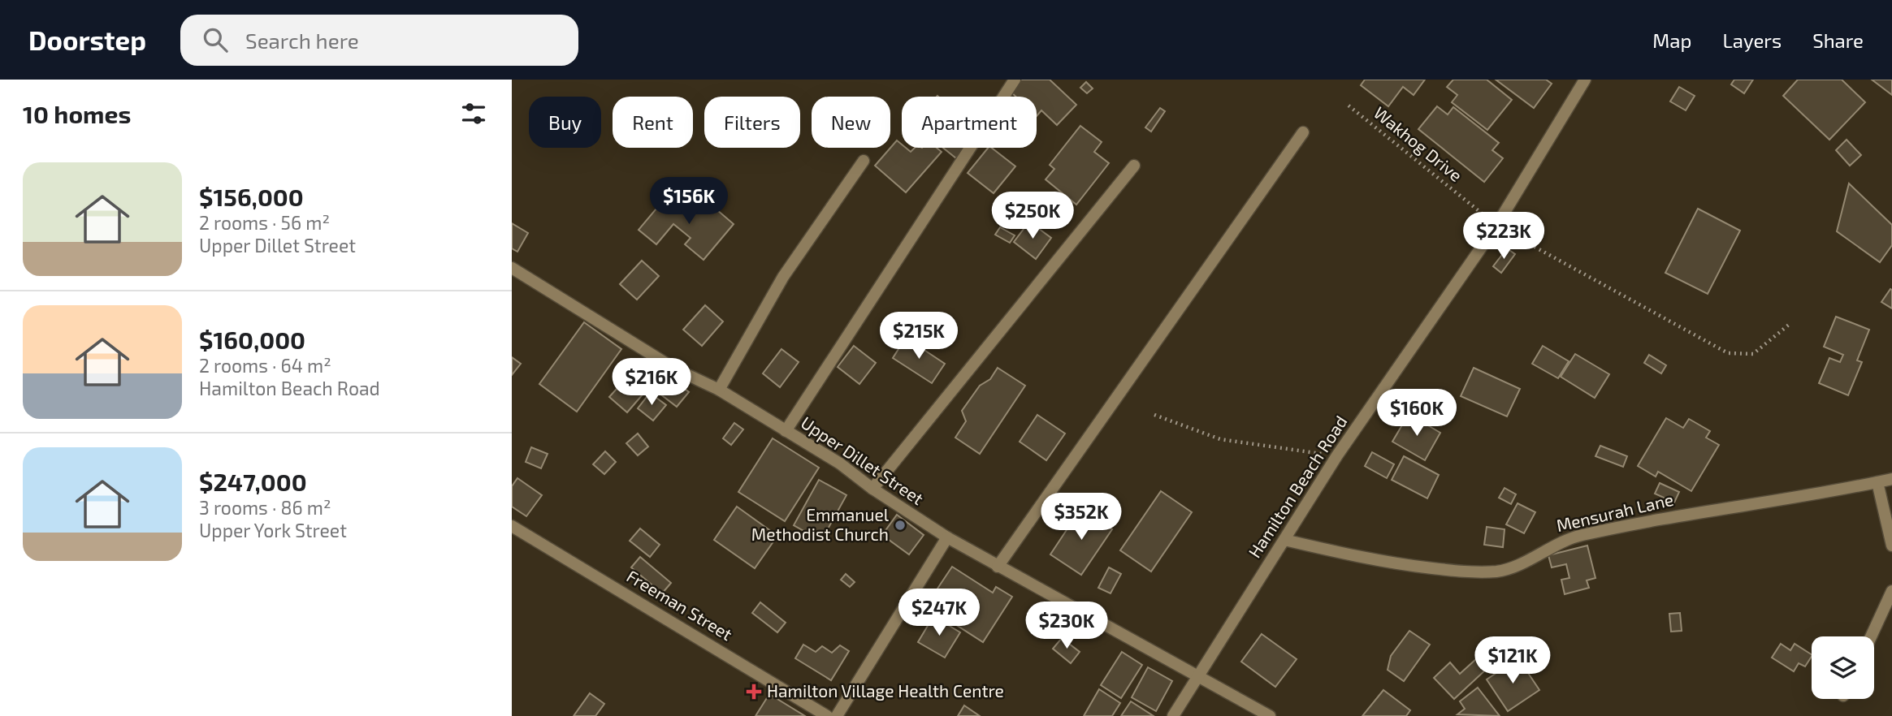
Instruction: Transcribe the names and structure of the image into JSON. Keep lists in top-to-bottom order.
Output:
{
  "streets": {
    "street": [
      "Upper Dillet Street",
      "Hamilton Beach Road",
      "Mensurah Lane",
      "Freeman Street"
    ],
    "path": ["Wakhog Drive"]
  },
  "crossings": [
    ["Wakhog Drive", "Hamilton Beach Road"],
    ["Upper Dillet Street", "Hamilton Beach Road"],
    ["Hamilton Beach Road", "Mensurah Lane"]
  ],
  "places": {
    "other": ["Emmanuel Methodist Church"],
    "health": ["Hamilton Village Health Centre"]
  },
  "page": {
    "header": "Doorstep",
    "search": "Search here",
    "nav": ["Map", "Layers", "Share"],
    "heading": "10 homes",
    "chip": [
      "Buy",
      "Rent",
      "Filters",
      "New",
      "Apartment"
    ],
    "list": [
      {
        "name": "$156,000",
        "note": "2 rooms · 56 m² · Upper Dillet Street"
      },
      {
        "name": "$160,000",
        "note": "2 rooms · 64 m² · Hamilton Beach Road"
      },
      {
        "name": "$247,000",
        "note": "3 rooms · 86 m² · Upper York Street"
      }
    ],
    "price": [
      "$156K",
      "$250K",
      "$223K",
      "$215K",
      "$216K",
      "$160K",
      "$352K",
      "$247K",
      "$230K",
      "$121K"
    ]
  }
}
